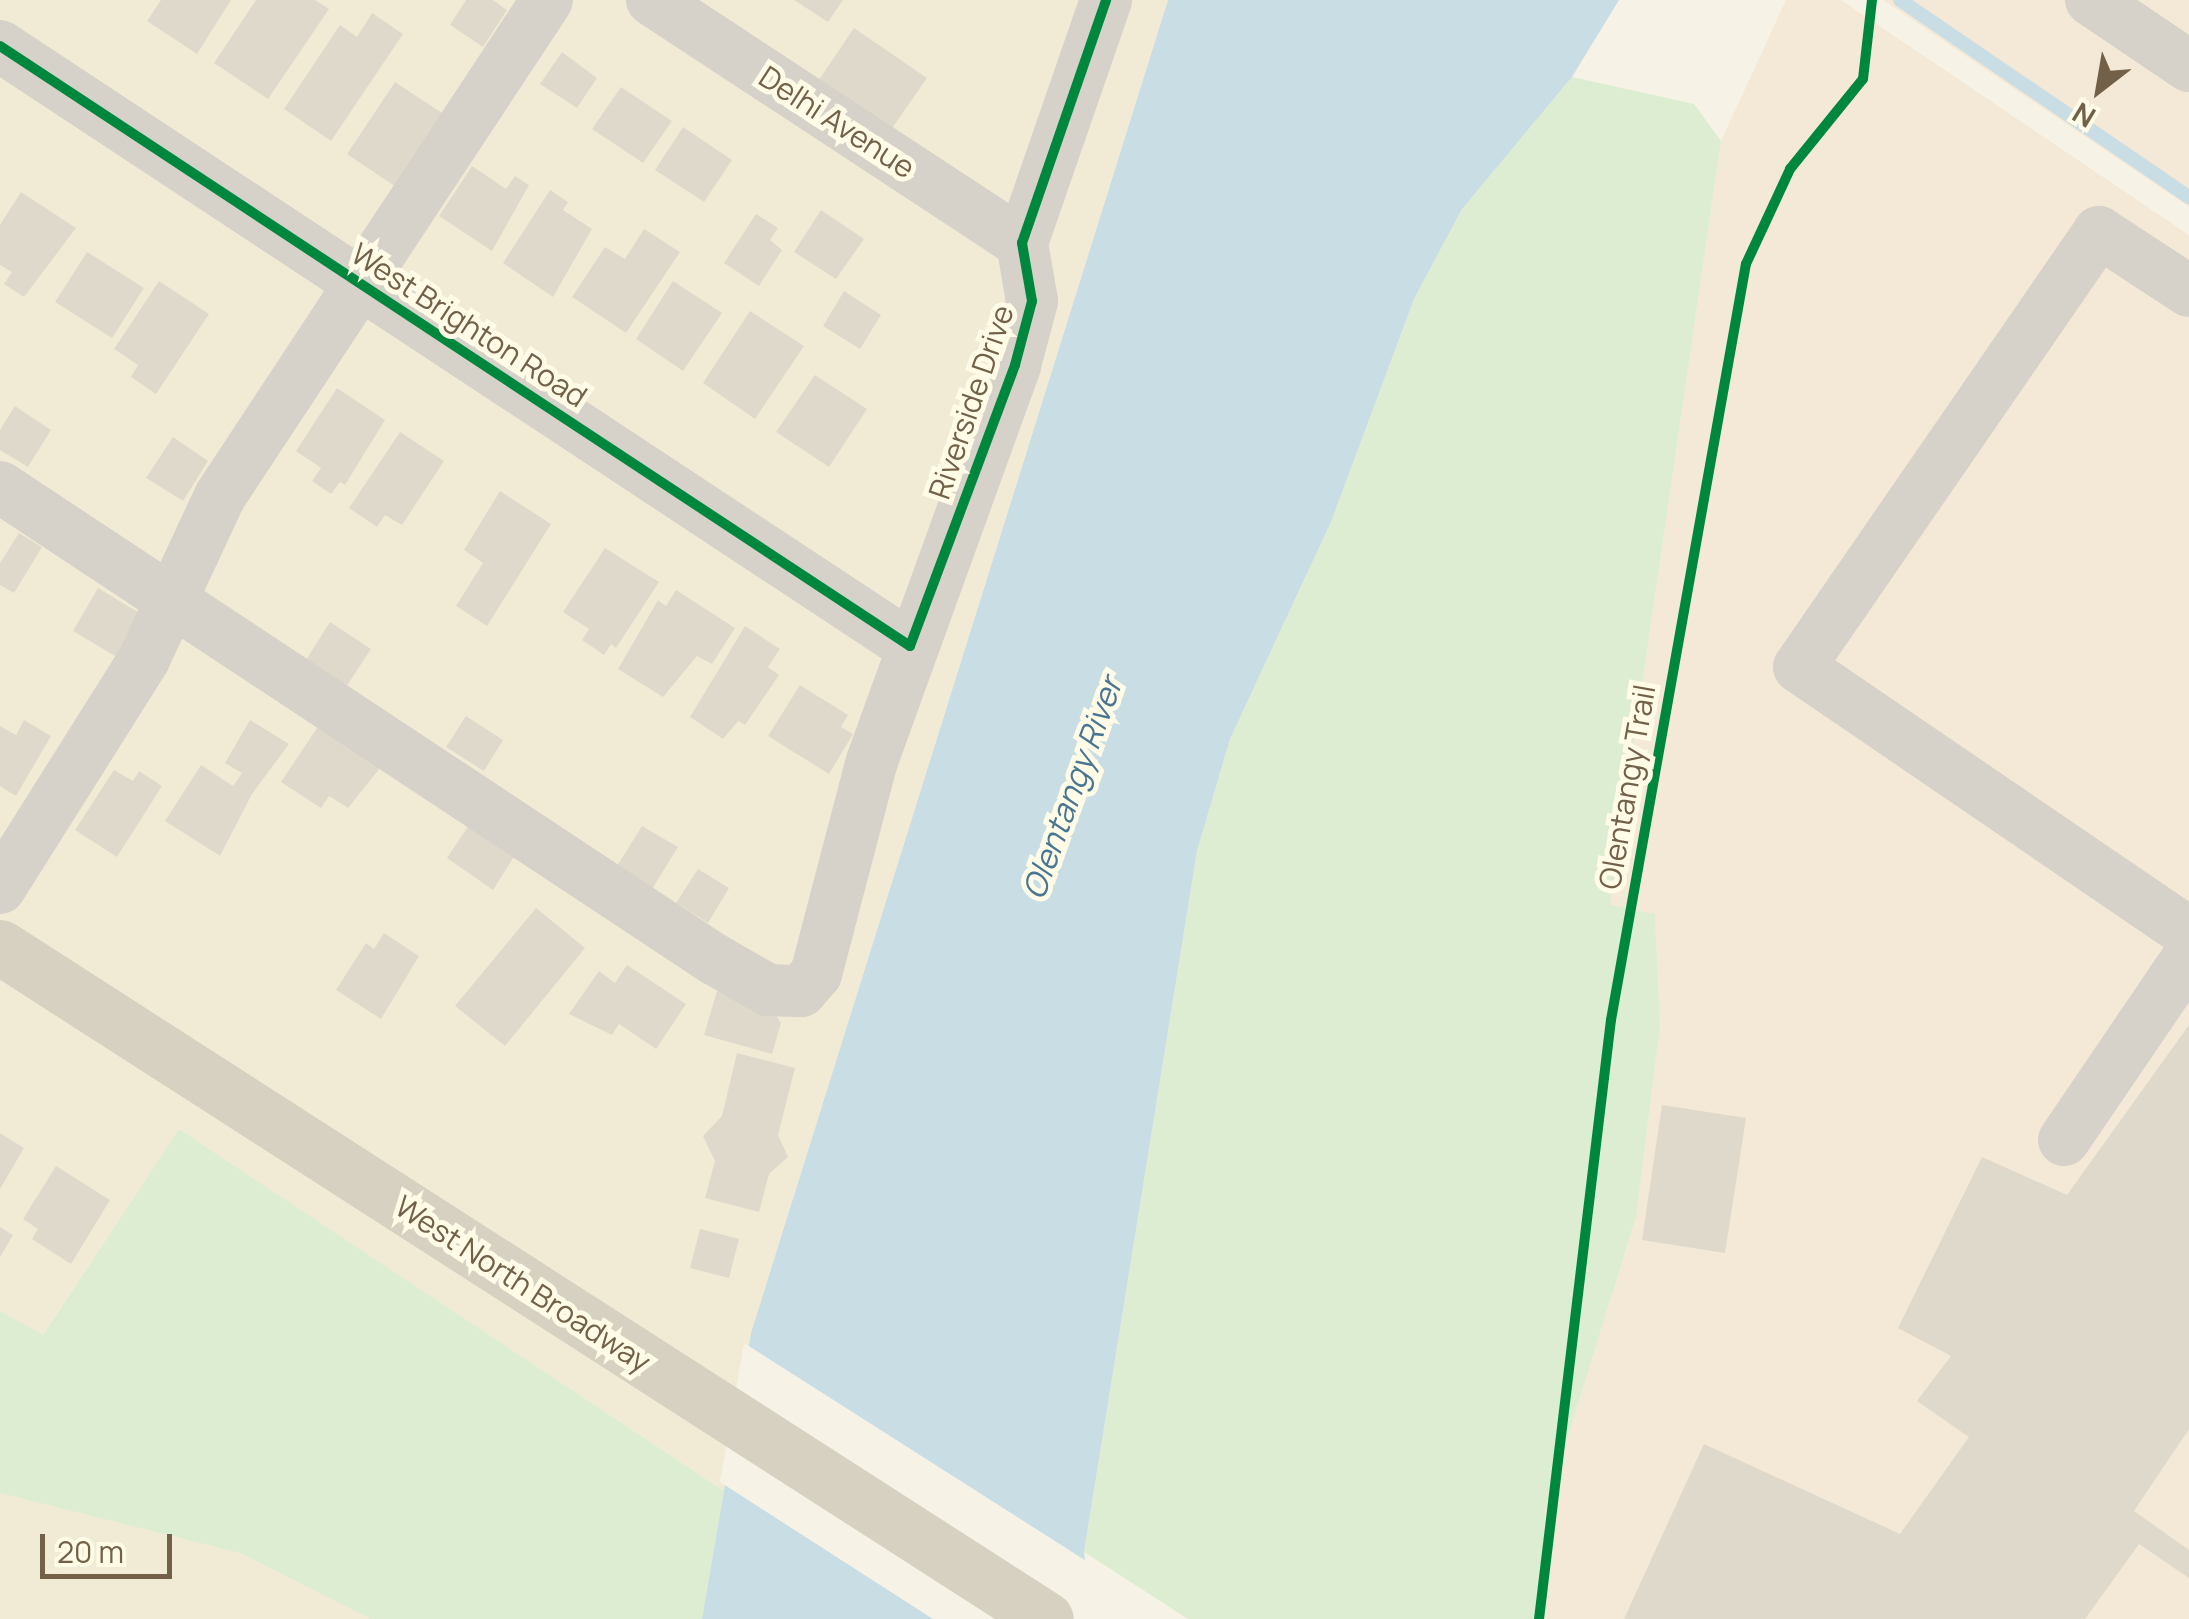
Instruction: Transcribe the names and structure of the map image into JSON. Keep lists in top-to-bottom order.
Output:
{
  "streets": {
    "main road": ["West North Broadway"],
    "street": ["Delhi Avenue", "West Brighton Road", "Riverside Drive"],
    "cycle path": ["Olentangy Trail"]
  },
  "crossings": [
    ["Delhi Avenue", "Riverside Drive"],
    ["West Brighton Road", "Riverside Drive"]
  ],
  "water": ["Olentangy River"],
  "scale_bar": "20 m",
  "north": "bottom left"
}
